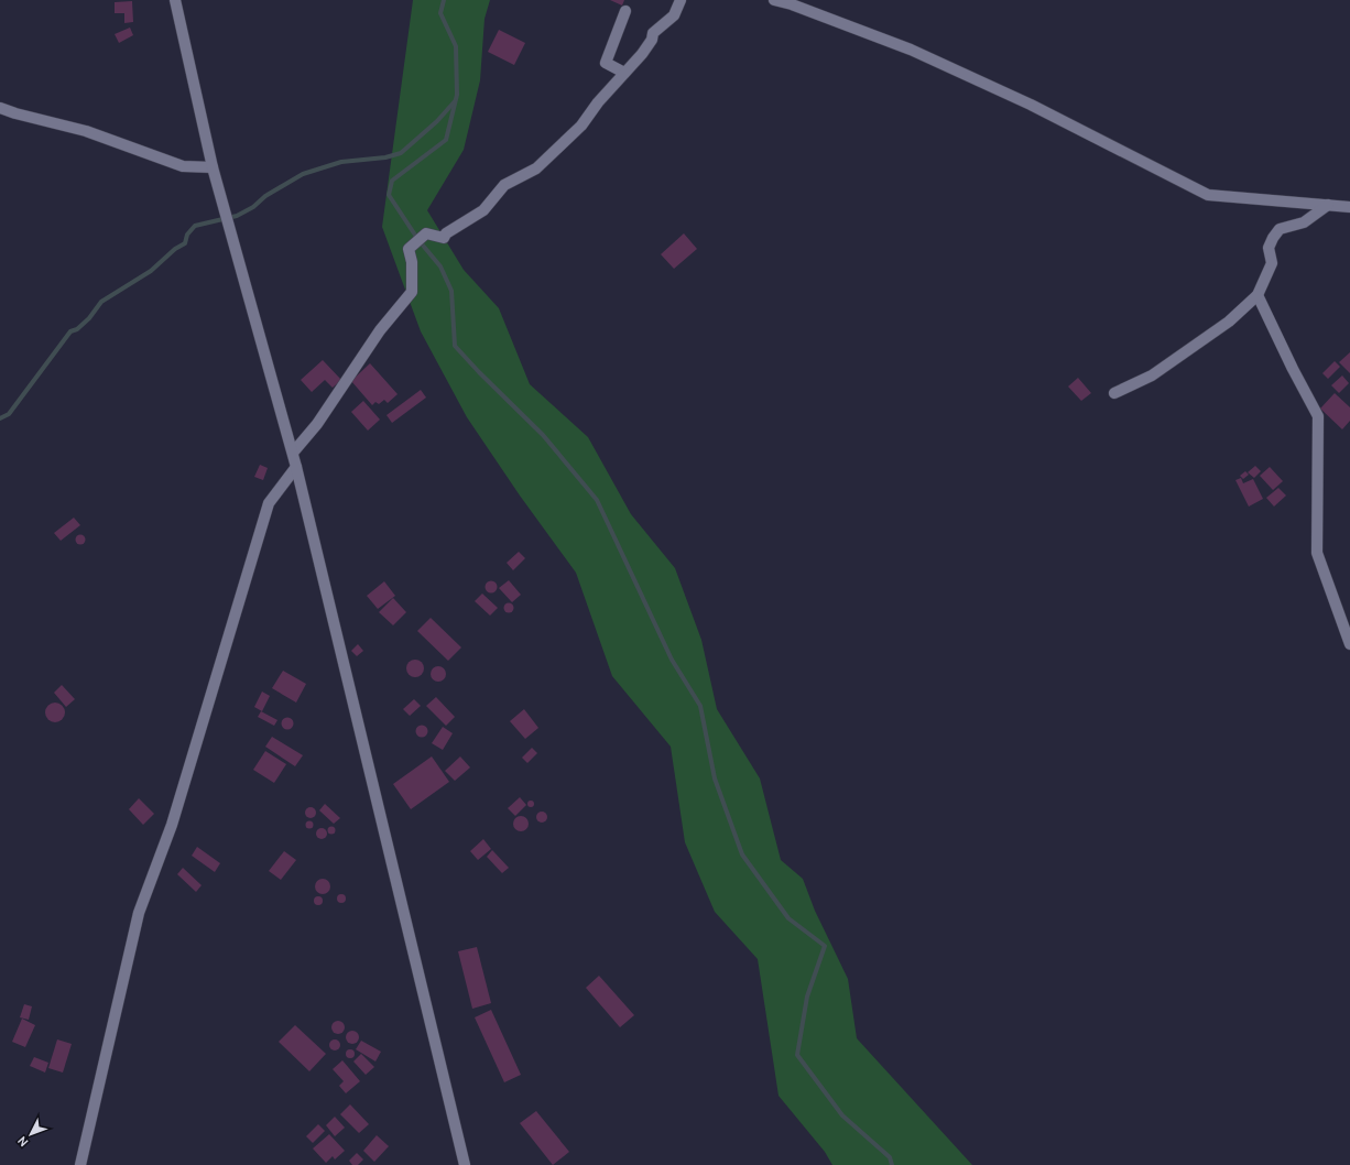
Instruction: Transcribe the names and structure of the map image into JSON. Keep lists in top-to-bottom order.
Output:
{
  "north": "bottom left"
}
